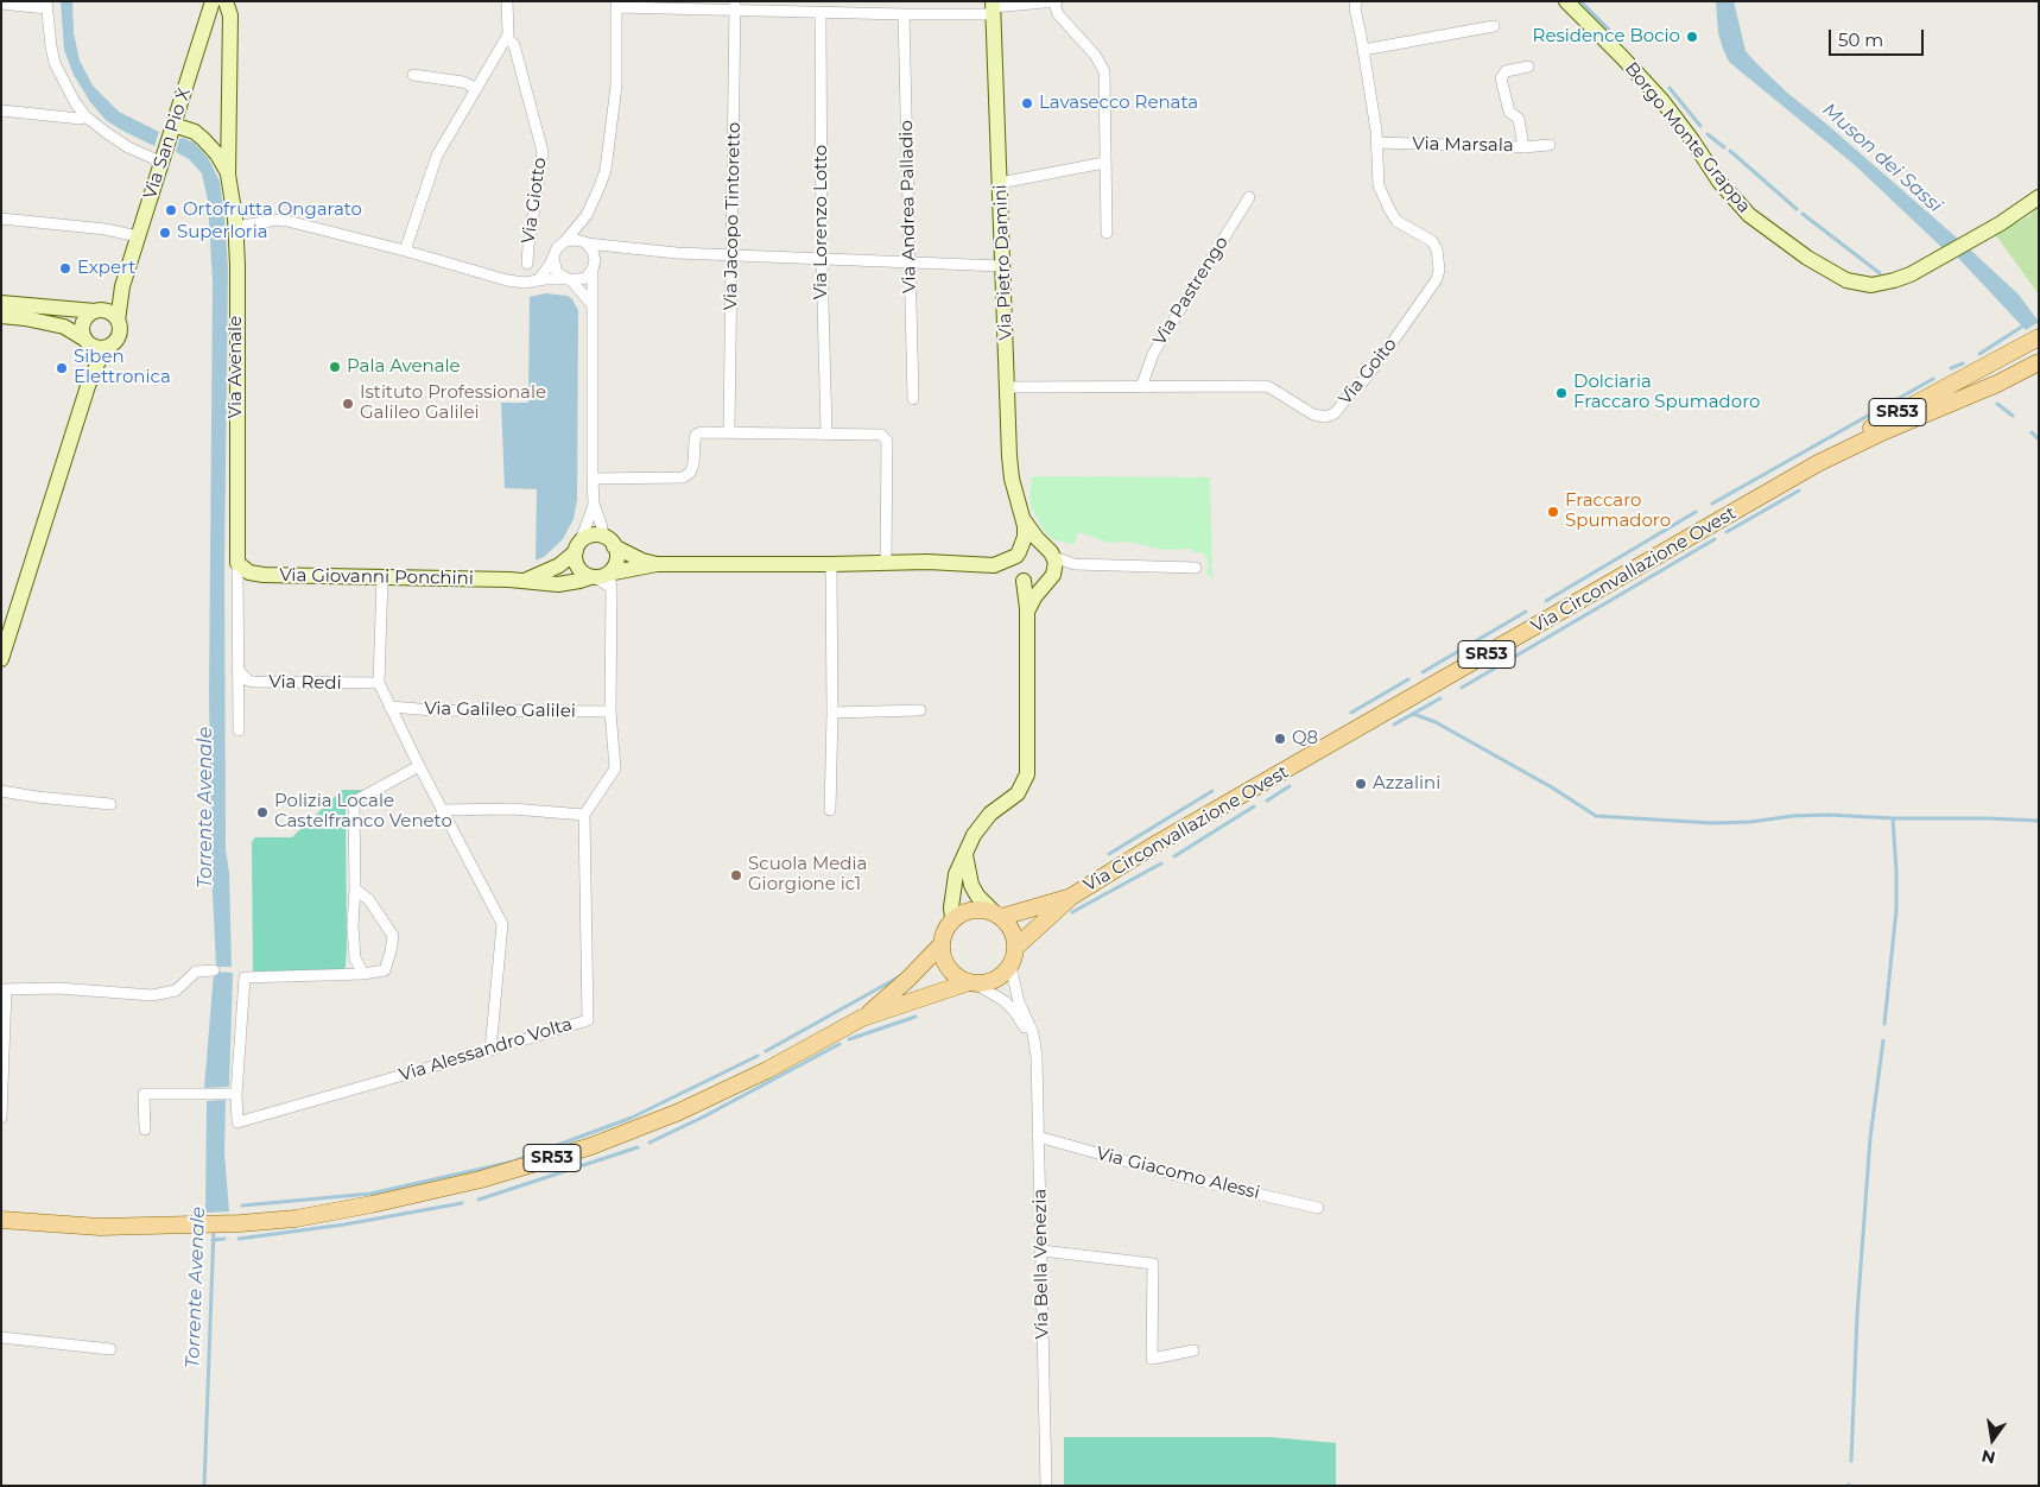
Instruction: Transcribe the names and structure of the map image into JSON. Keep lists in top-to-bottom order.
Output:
{
  "streets": {
    "main road": ["SR53", "Via Circonvallazione Ovest"],
    "street": [
      "Borgo Monte Grappa",
      "Via San Pio X",
      "Via Marsala",
      "Via Giotto",
      "Via Andrea Palladio",
      "Via Jacopo Tintoretto",
      "Via Lorenzo Lotto",
      "Via Pietro Damini",
      "Via Pastrengo",
      "Via Avenale",
      "Via Goito",
      "Via Giovanni Ponchini",
      "Via Redi",
      "Via Galileo Galilei",
      "Via Alessandro Volta",
      "Via Giacomo Alessi",
      "Via Bella Venezia"
    ]
  },
  "crossings": [
    ["Via San Pio X", "Via Avenale"],
    ["Via Marsala", "Via Goito"],
    ["Via Pietro Damini", "Via Goito"],
    ["Via Pastrengo", "Via Goito"],
    ["Via Avenale", "Via Giovanni Ponchini"],
    ["Via Avenale", "Via Redi"],
    ["SR53", "Via Circonvallazione Ovest"],
    ["SR53", "Via Bella Venezia"],
    ["Via Circonvallazione Ovest", "Via Bella Venezia"],
    ["Via Giacomo Alessi", "Via Bella Venezia"]
  ],
  "water": ["Muson dei Sassi", "Torrente Avenale"],
  "places": [
    "Residence Bocio",
    "Lavasecco Renata",
    "Ortofrutta Ongarato",
    "Superloria",
    "Expert",
    "Pala Avenale",
    "Siben Elettronica",
    "Dolciaria Fraccaro Spumadoro",
    "Istituto Professionale Galileo Galilei",
    "Fraccaro Spumadoro",
    "Q8",
    "Azzalini",
    "Polizia Locale Castelfranco Veneto",
    "Scuola Media Giorgione ic1"
  ],
  "scale_bar": "50 m",
  "north": "bottom"
}
